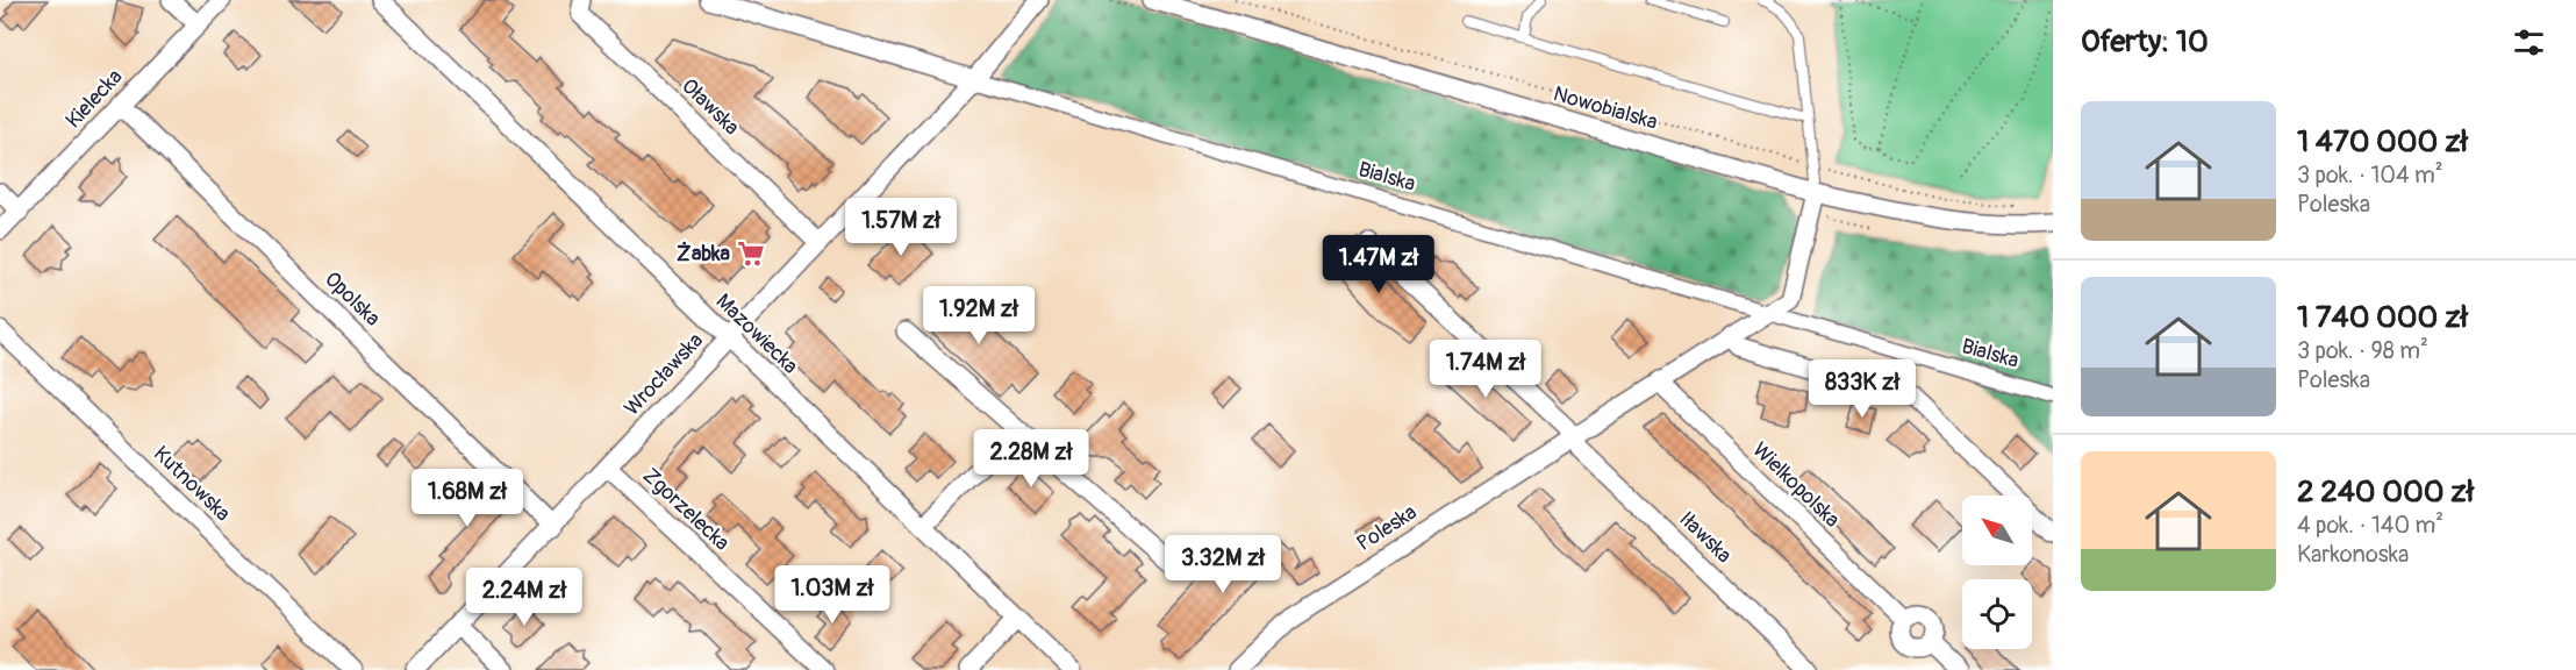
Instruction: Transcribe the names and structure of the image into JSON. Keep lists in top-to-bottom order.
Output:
{
  "streets": {
    "street": [
      "Kielecka",
      "Oławska",
      "Nowobialska",
      "Bialska",
      "Opolska",
      "Mazowiecka",
      "Wrocławska",
      "Kutnowska",
      "Wielkopolska",
      "Zgorzelecka",
      "Poleska",
      "Iławska"
    ]
  },
  "crossings": [
    ["Kielecka", "Opolska"],
    ["Oławska", "Wrocławska"],
    ["Nowobialska", "Poleska"],
    ["Bialska", "Wrocławska"],
    ["Bialska", "Poleska"],
    ["Opolska", "Wrocławska"],
    ["Mazowiecka", "Wrocławska"],
    ["Wrocławska", "Zgorzelecka"],
    ["Wielkopolska", "Poleska"],
    ["Poleska", "Iławska"]
  ],
  "places": {
    "supermarket": ["Żabka"]
  },
  "north": "top left",
  "page": {
    "heading": "Oferty: 10",
    "list": [
      {
        "name": "1 470 000 zł",
        "note": "3 pok. · 104 m² · Poleska"
      },
      {
        "name": "1 740 000 zł",
        "note": "3 pok. · 98 m² · Poleska"
      },
      {
        "name": "2 240 000 zł",
        "note": "4 pok. · 140 m² · Karkonoska"
      }
    ],
    "price": [
      "1.57M zł",
      "1.47M zł",
      "1.92M zł",
      "1.74M zł",
      "833K zł",
      "2.28M zł",
      "1.68M zł",
      "3.32M zł",
      "1.03M zł",
      "2.24M zł"
    ]
  }
}
